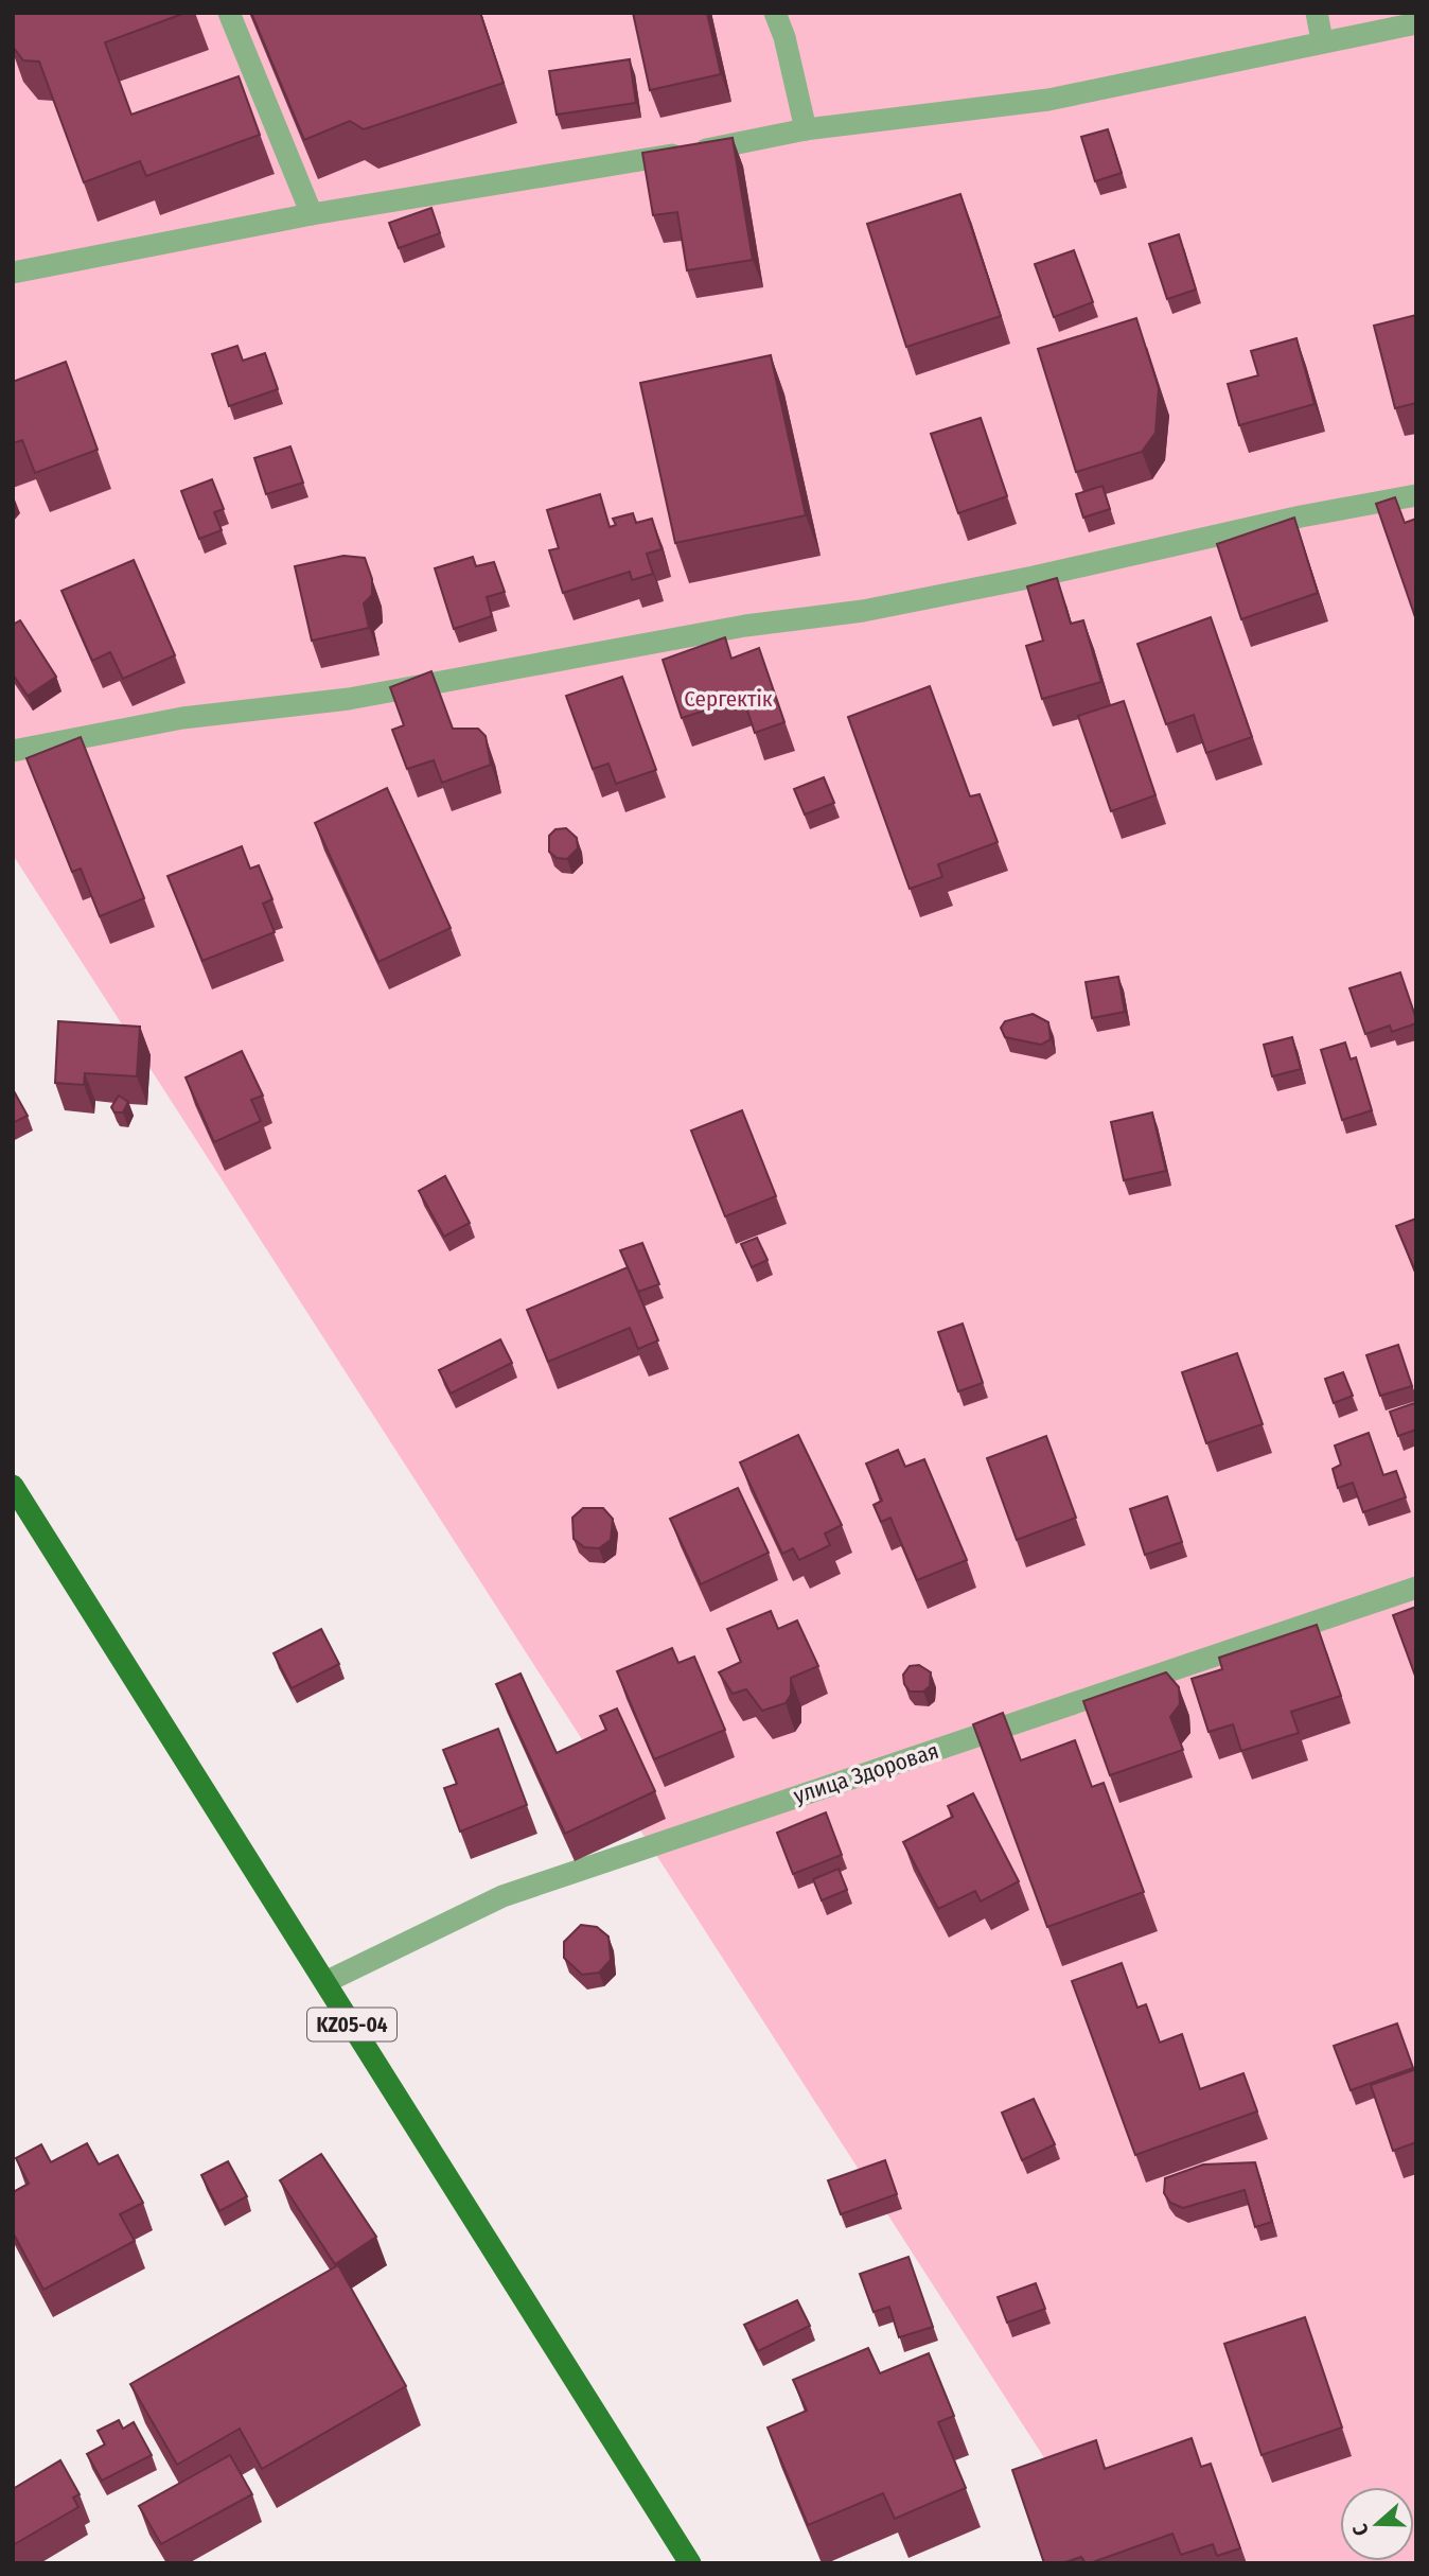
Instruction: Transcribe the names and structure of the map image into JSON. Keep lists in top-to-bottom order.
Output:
{
  "streets": {
    "main road": ["KZ05-04"],
    "street": ["улица Здоровая"]
  },
  "crossings": [
    ["улица Здоровая", "KZ05-04"]
  ],
  "parks": ["Сергектік"],
  "north": "left"
}
